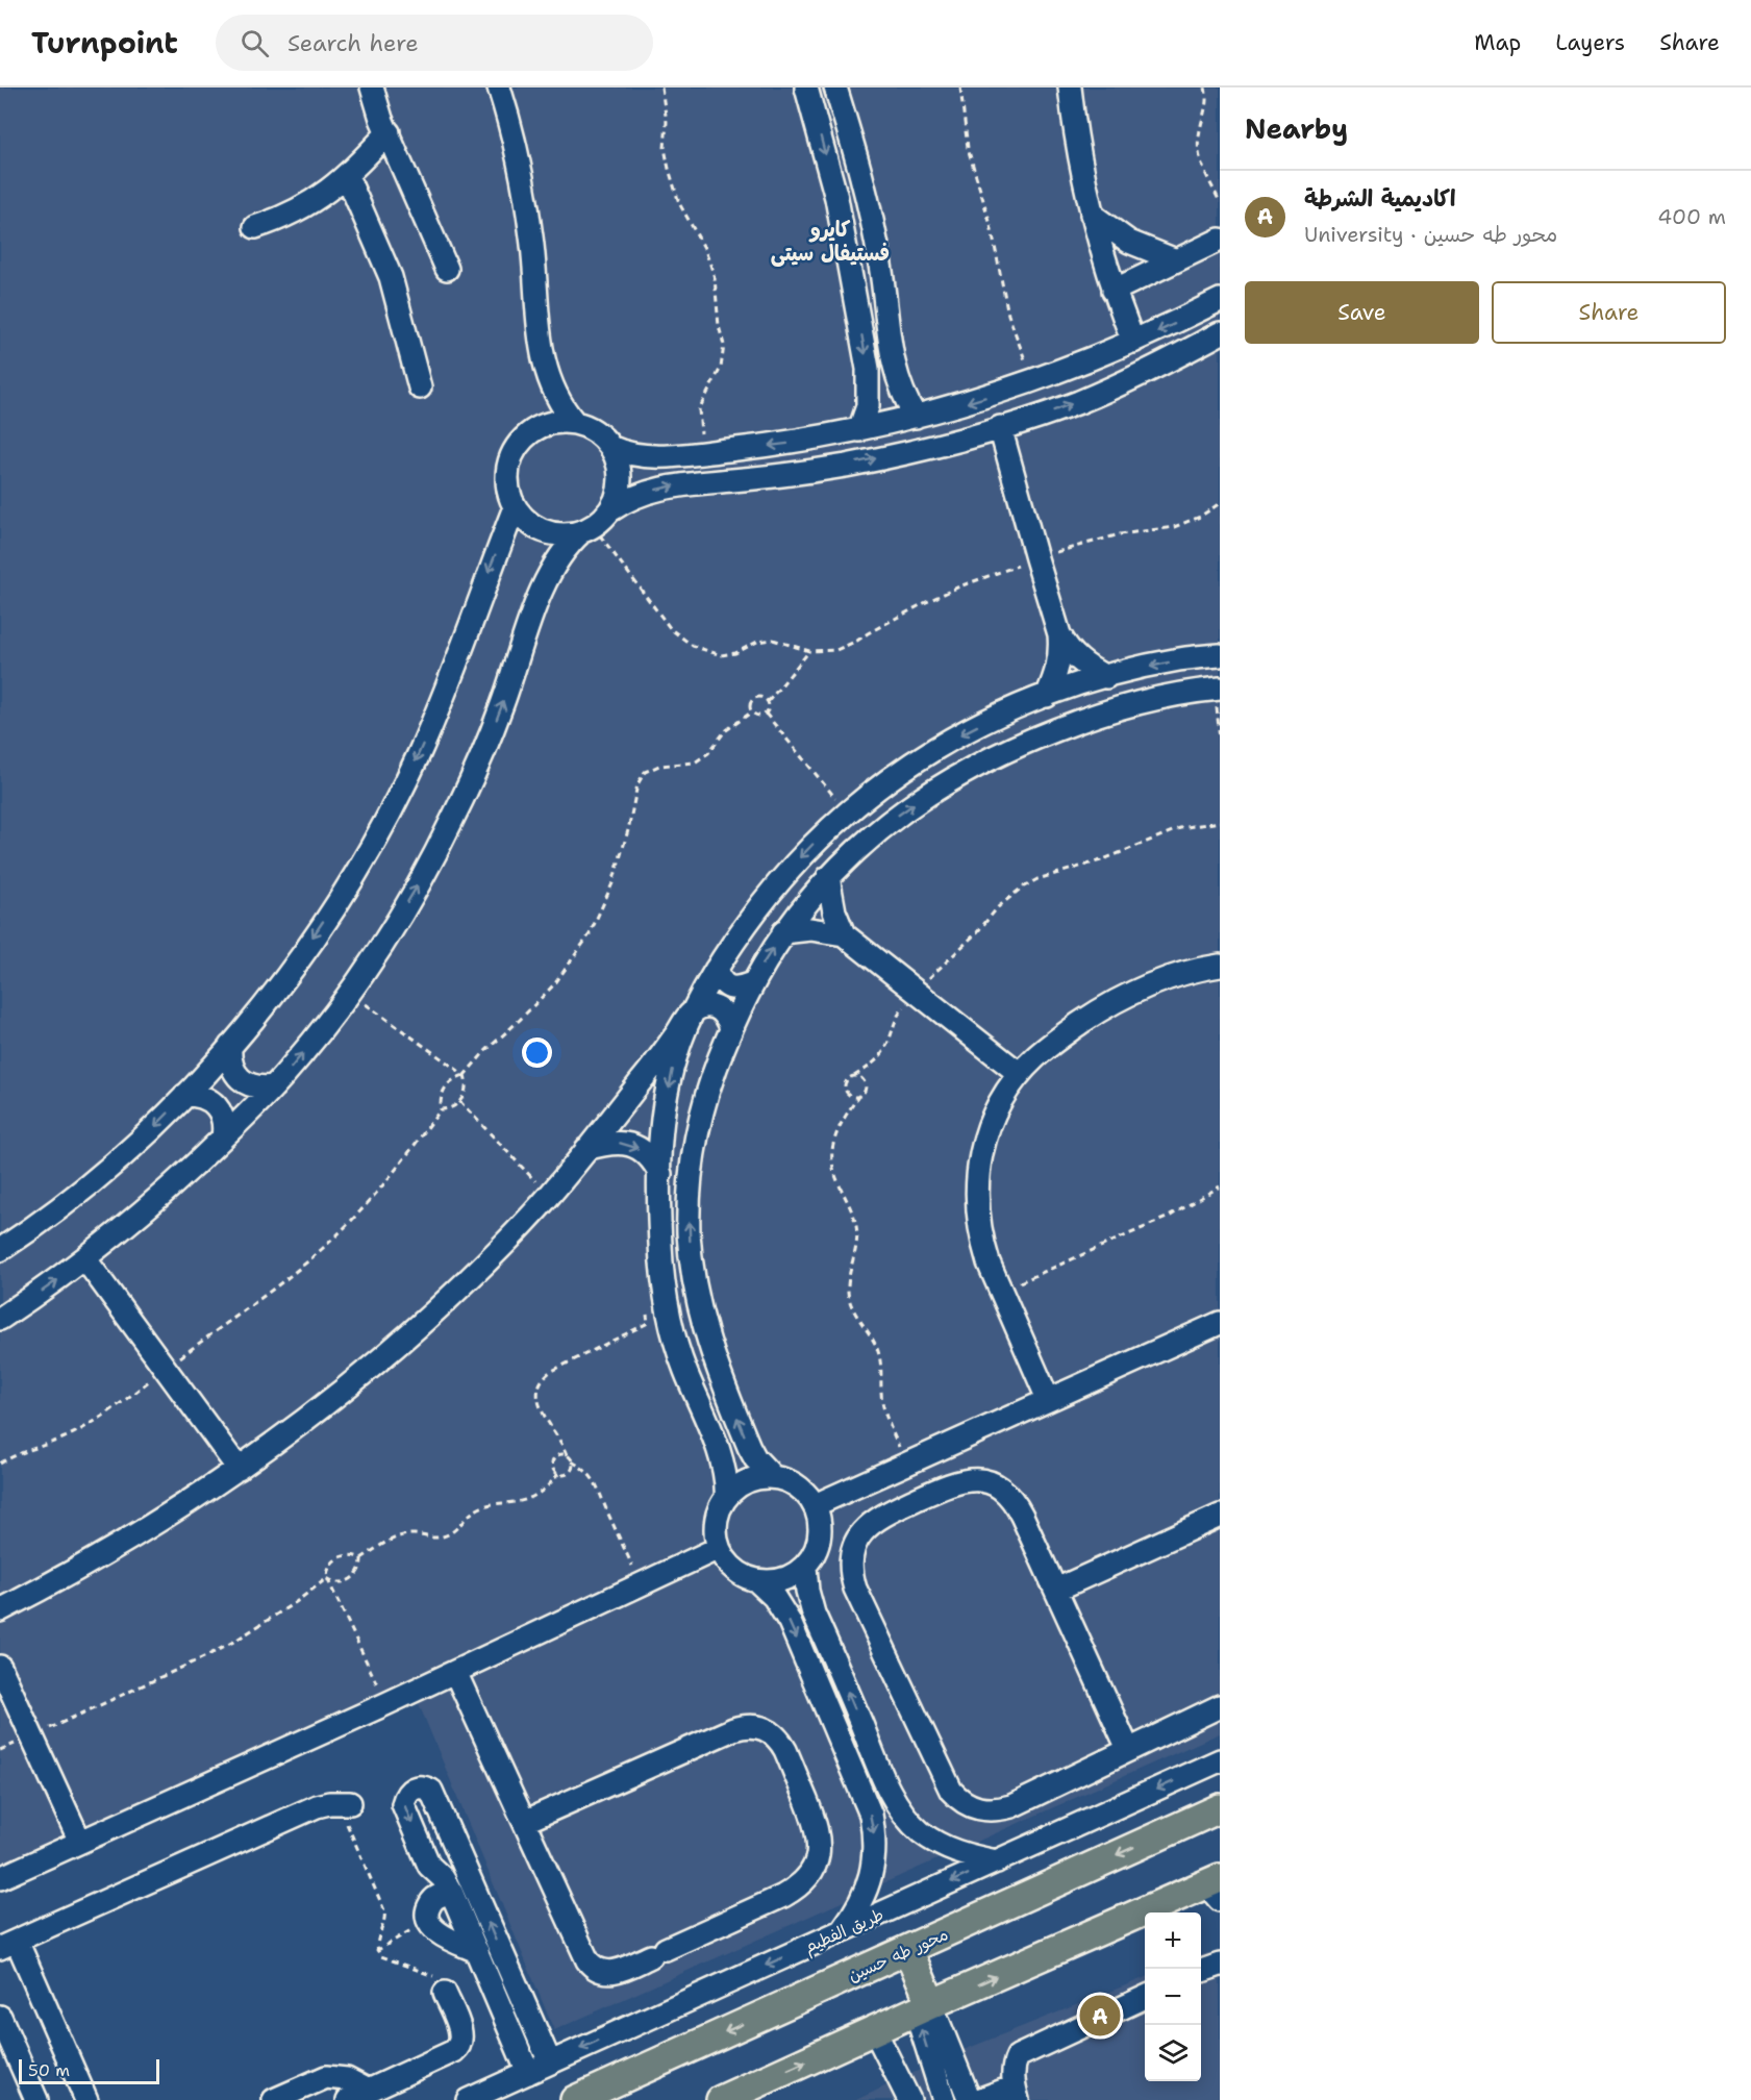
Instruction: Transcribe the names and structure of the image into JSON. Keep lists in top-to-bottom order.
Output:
{
  "streets": {
    "main road": ["محور طه حسين"],
    "street": ["طريق الفطيم"]
  },
  "one_way": ["طريق الفطيم"],
  "districts": ["كايرو فستيفال سيتى"],
  "scale_bar": "50 m",
  "page": {
    "header": "Turnpoint",
    "search": "Search here",
    "nav": ["Map", "Layers", "Share"],
    "heading": "Nearby",
    "list": [
      {
        "mark": "A",
        "name": "اكاديمية الشرطة",
        "note": "University · محور طه حسين",
        "value": "400 m"
      }
    ],
    "buttons": ["Save", "Share"],
    "map_buttons": ["+", "−"],
    "pins": "A",
    "scale": "50 m"
  }
}
